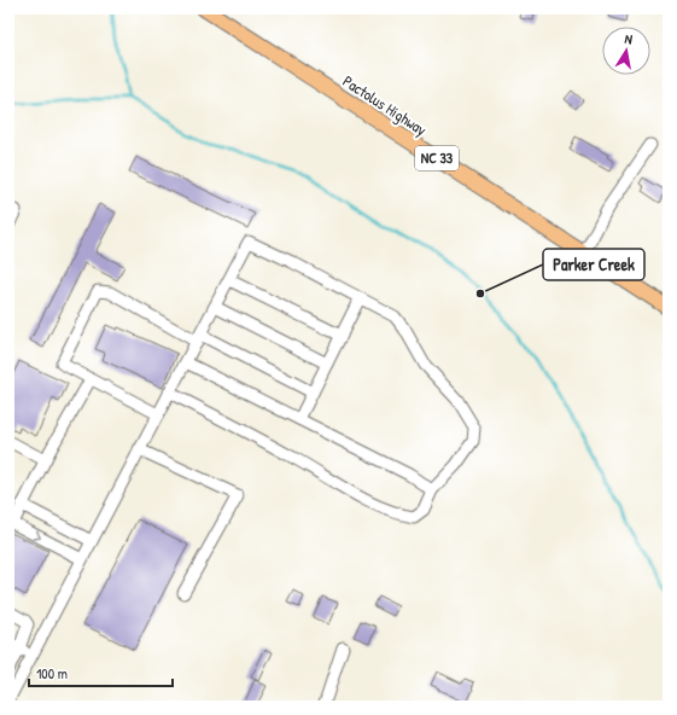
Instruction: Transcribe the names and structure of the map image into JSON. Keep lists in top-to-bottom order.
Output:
{
  "streets": {
    "main road": ["Pactolus Highway", "NC 33"]
  },
  "places": ["Parker Creek"],
  "scale_bar": "100 m",
  "north": "top"
}
